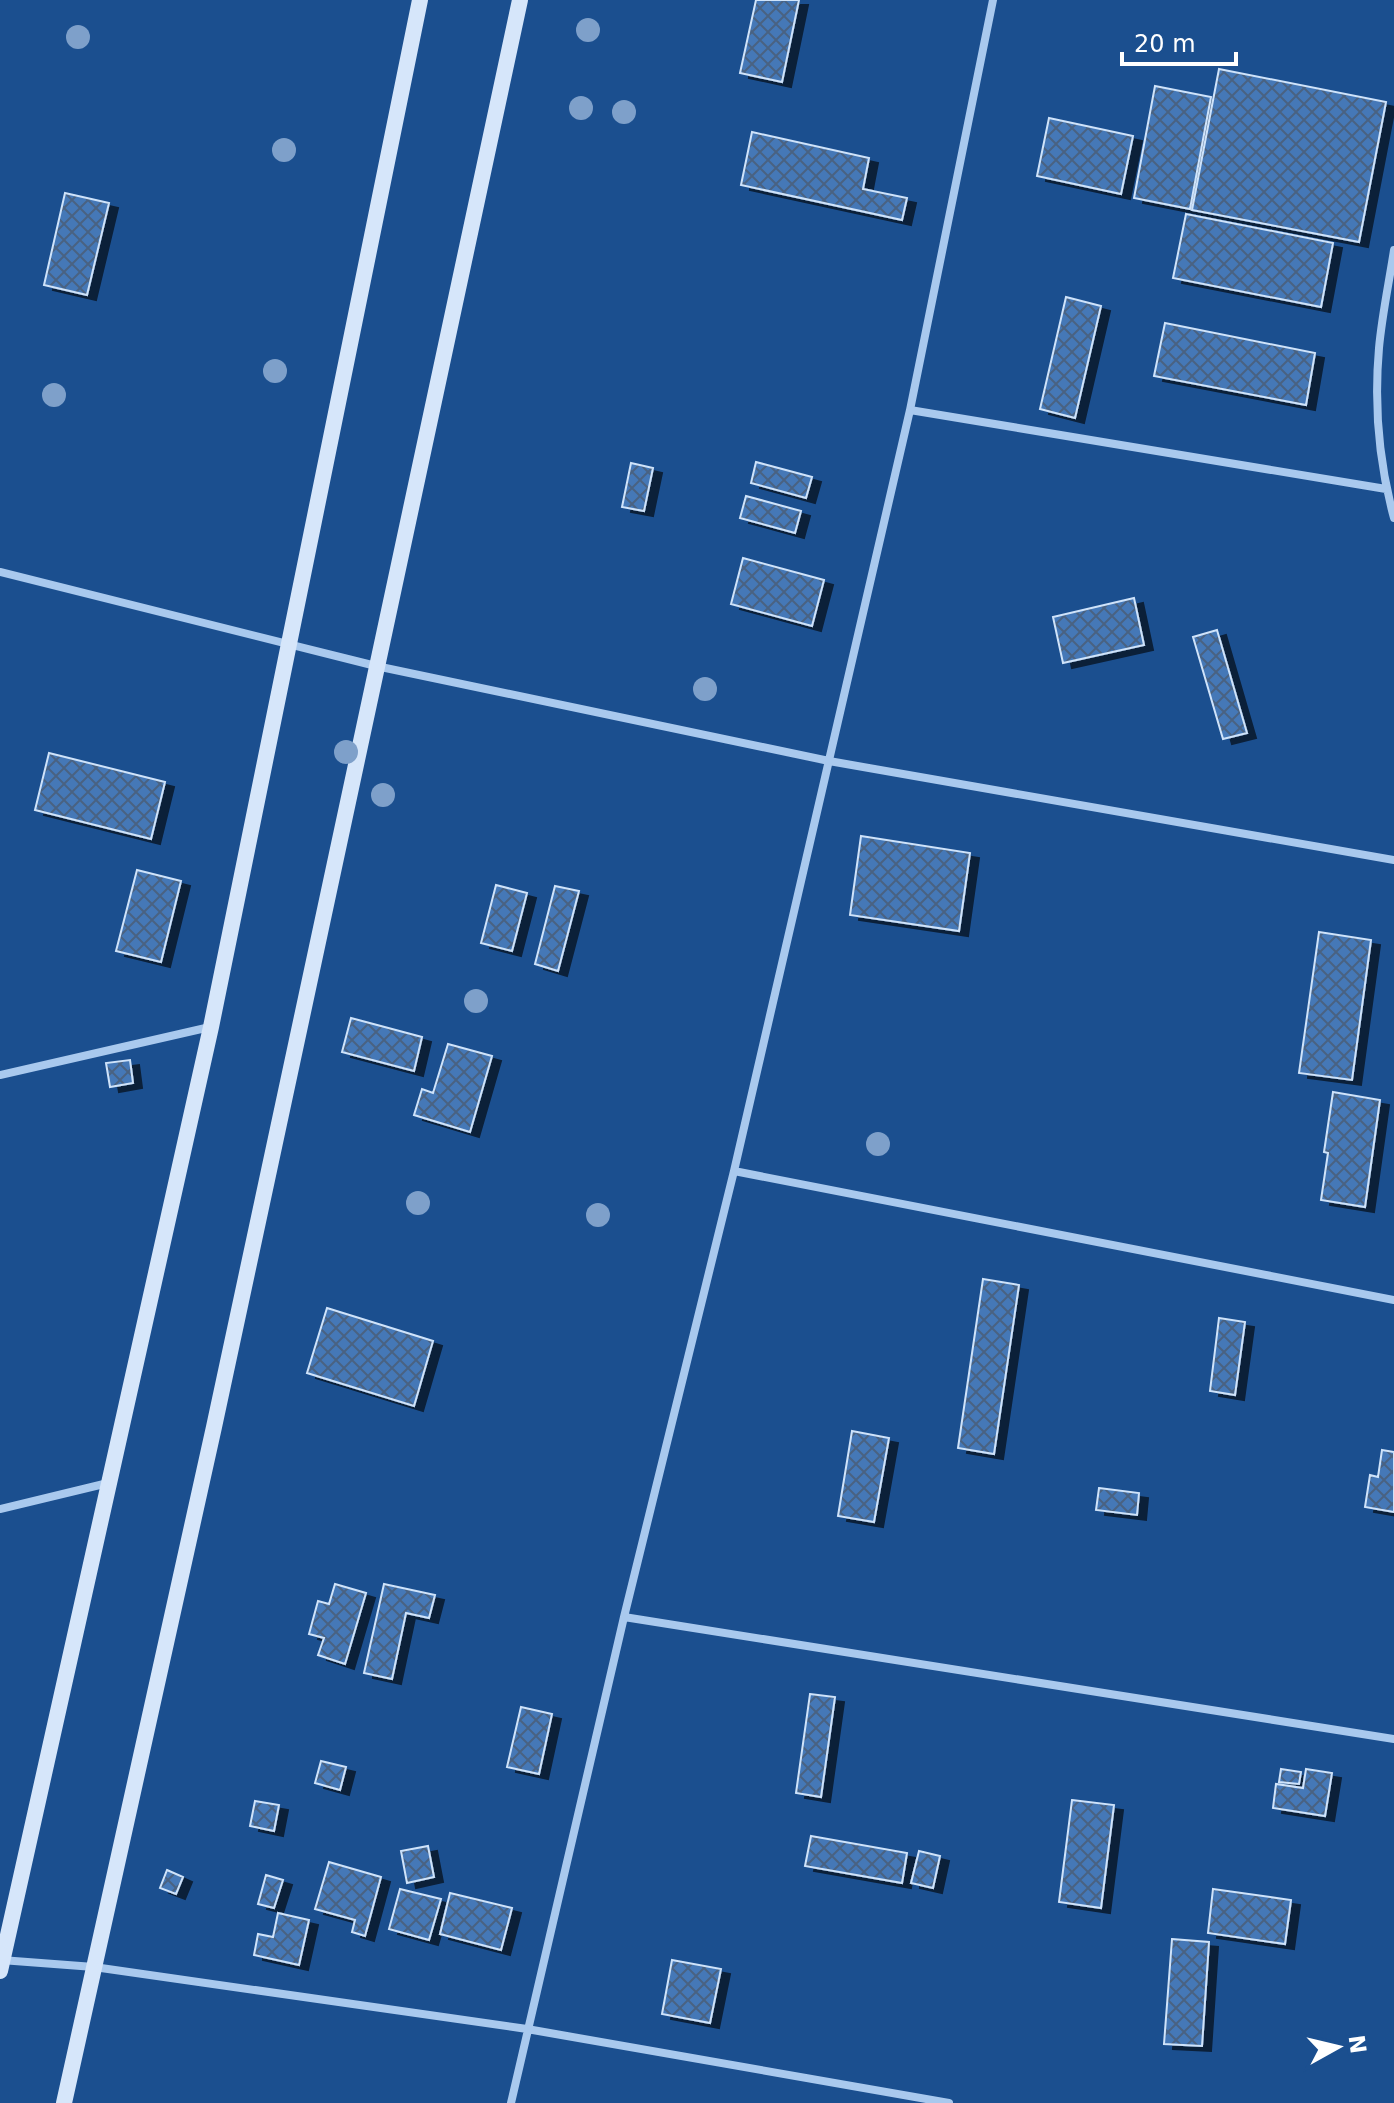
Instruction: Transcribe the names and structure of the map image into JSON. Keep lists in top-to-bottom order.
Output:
{
  "scale_bar": "20 m",
  "north": "right"
}
